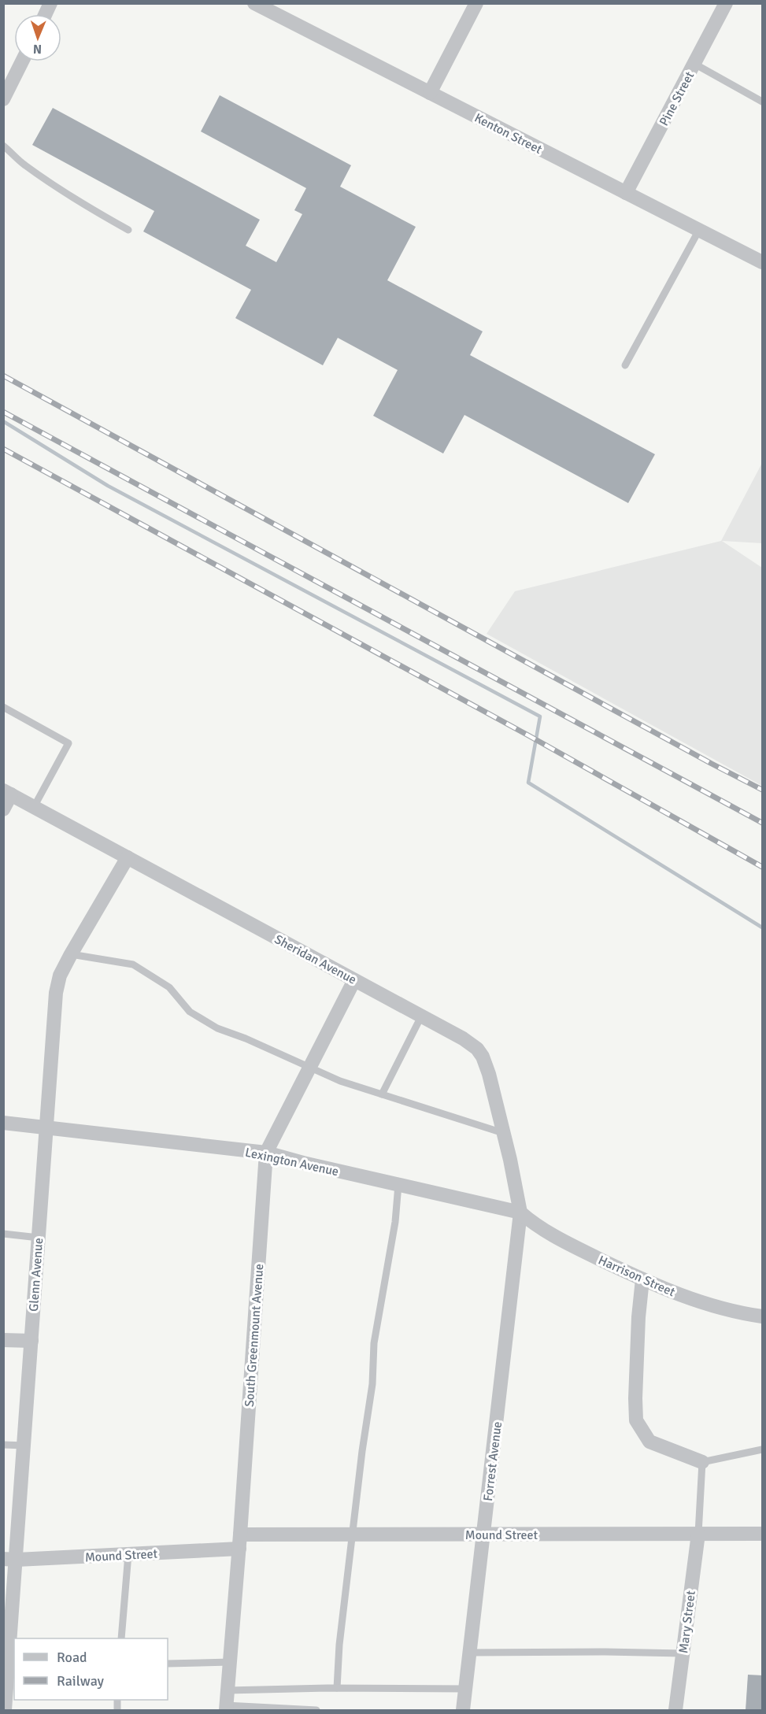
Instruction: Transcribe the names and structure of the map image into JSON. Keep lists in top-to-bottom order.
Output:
{
  "streets": {
    "street": [
      "Pine Street",
      "Kenton Street",
      "Sheridan Avenue",
      "Lexington Avenue",
      "Glenn Avenue",
      "Harrison Street",
      "South Greenmount Avenue",
      "Forrest Avenue",
      "Mound Street",
      "Mary Street"
    ]
  },
  "crossings": [
    ["Pine Street", "Kenton Street"],
    ["Sheridan Avenue", "Lexington Avenue"],
    ["Sheridan Avenue", "Glenn Avenue"],
    ["Sheridan Avenue", "Harrison Street"],
    ["Sheridan Avenue", "South Greenmount Avenue"],
    ["Sheridan Avenue", "Forrest Avenue"],
    ["Lexington Avenue", "Glenn Avenue"],
    ["Lexington Avenue", "Harrison Street"],
    ["Lexington Avenue", "South Greenmount Avenue"],
    ["Lexington Avenue", "Forrest Avenue"],
    ["Glenn Avenue", "Mound Street"],
    ["Harrison Street", "Forrest Avenue"],
    ["South Greenmount Avenue", "Mound Street"],
    ["Forrest Avenue", "Mound Street"],
    ["Mound Street", "Mary Street"]
  ],
  "legend": ["Road", "Railway"],
  "north": "bottom"
}
